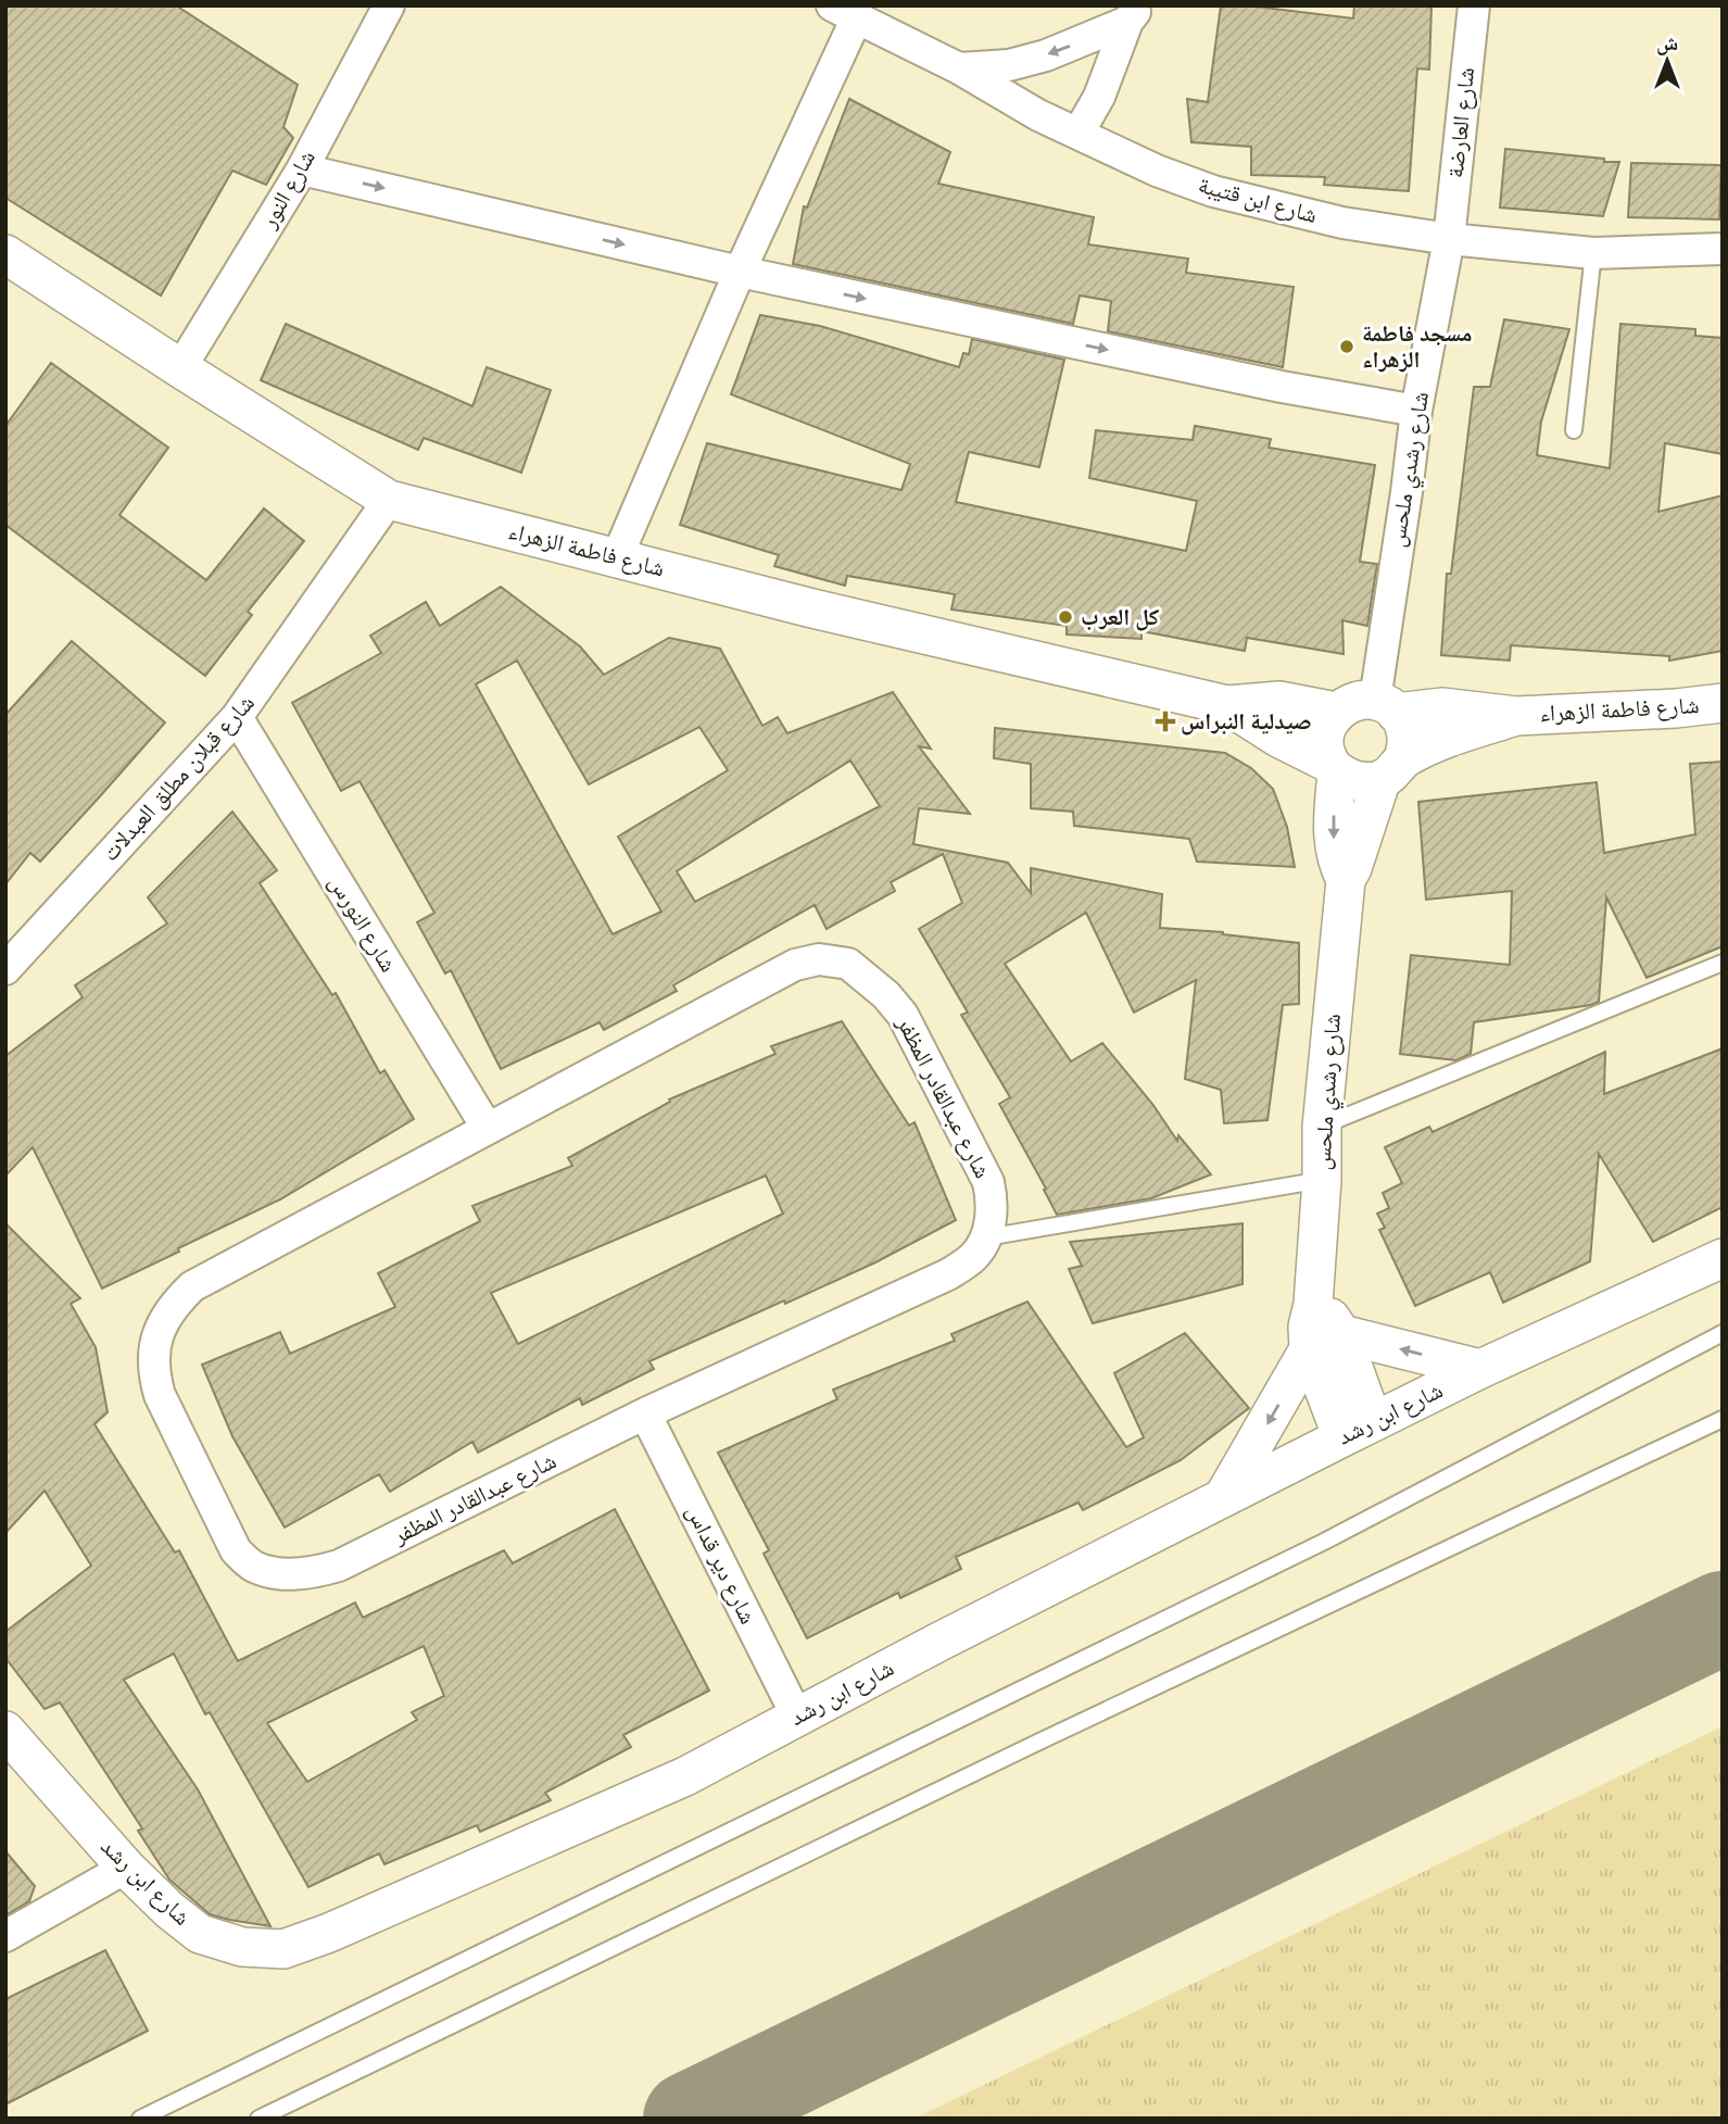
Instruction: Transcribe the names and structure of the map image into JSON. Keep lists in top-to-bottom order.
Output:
{
  "streets": {
    "street": [
      "شارع العارضة",
      "شارع النور",
      "شارع ابن قتيبة",
      "شارع رشدي ملحس",
      "شارع فاطمة الزهراء",
      "شارع قبلان مطلق العبدلات",
      "شارع النورس",
      "شارع عبدالقادر المظفر",
      "شارع ابن رشد",
      "شارع دير قداس"
    ]
  },
  "crossings": [
    ["شارع العارضة", "شارع ابن قتيبة"],
    ["شارع العارضة", "شارع رشدي ملحس"],
    ["شارع النور", "شارع فاطمة الزهراء"],
    ["شارع ابن قتيبة", "شارع رشدي ملحس"],
    ["شارع رشدي ملحس", "شارع فاطمة الزهراء"],
    ["شارع رشدي ملحس", "شارع ابن رشد"],
    ["شارع فاطمة الزهراء", "شارع قبلان مطلق العبدلات"],
    ["شارع قبلان مطلق العبدلات", "شارع النورس"],
    ["شارع النورس", "شارع عبدالقادر المظفر"],
    ["شارع عبدالقادر المظفر", "شارع دير قداس"],
    ["شارع ابن رشد", "شارع دير قداس"]
  ],
  "places": {
    "other": ["مسجد فاطمة الزهراء", "كل العرب"],
    "health": ["صيدلية النبراس"]
  },
  "north": "top"
}
